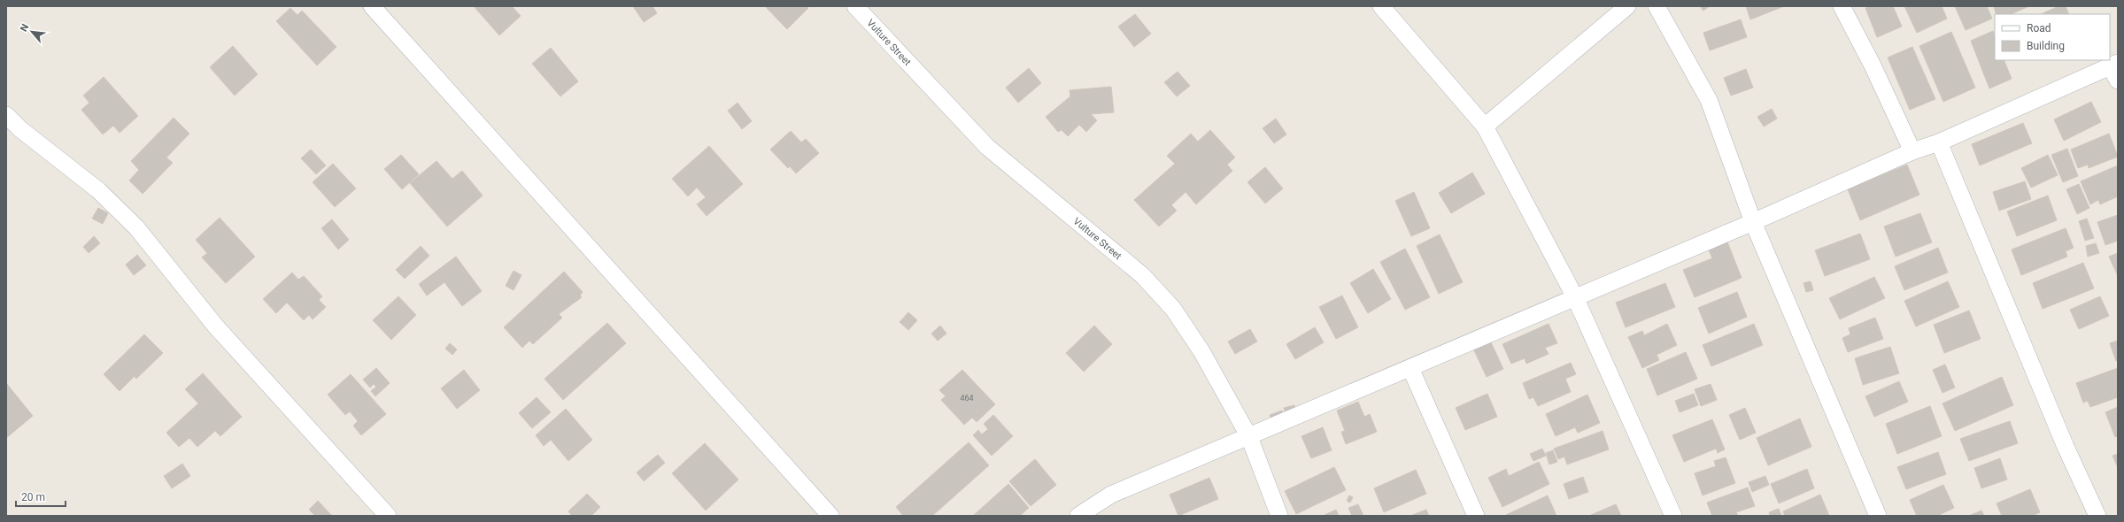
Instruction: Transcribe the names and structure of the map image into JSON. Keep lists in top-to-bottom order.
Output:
{
  "streets": {
    "street": ["Vulture Street"]
  },
  "house_numbers": ["464"],
  "legend": ["Road", "Building"],
  "scale_bar": "20 m",
  "north": "top left"
}
